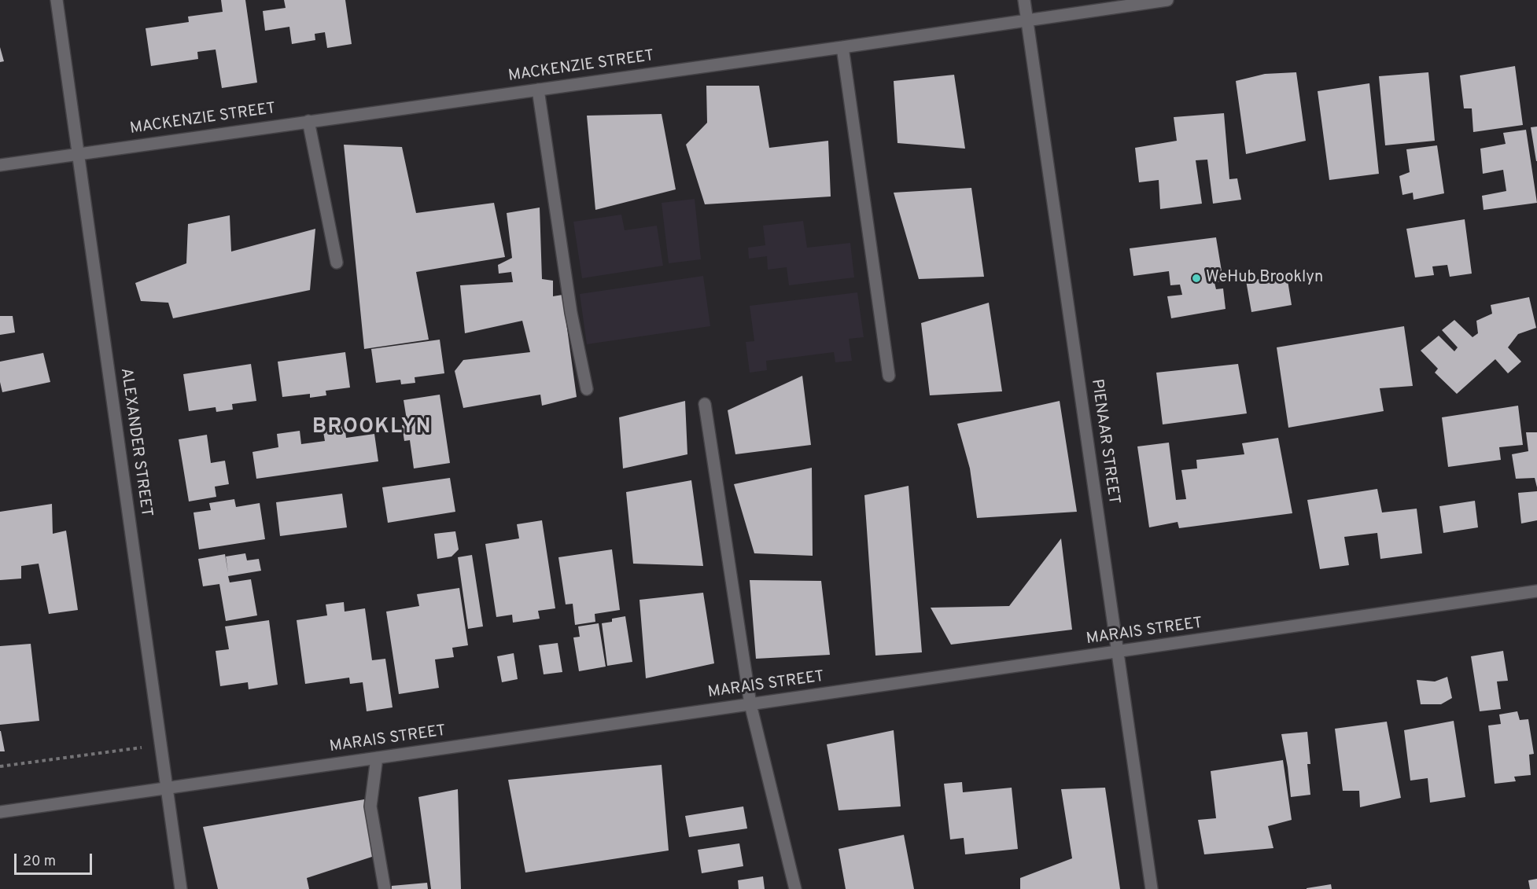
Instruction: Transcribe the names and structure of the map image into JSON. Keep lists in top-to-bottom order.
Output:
{
  "streets": {
    "street": [
      "MACKENZIE STREET",
      "PIENAAR STREET",
      "ALEXANDER STREET",
      "MARAIS STREET"
    ]
  },
  "crossings": [
    ["MACKENZIE STREET", "PIENAAR STREET"],
    ["MACKENZIE STREET", "ALEXANDER STREET"],
    ["PIENAAR STREET", "MARAIS STREET"],
    ["ALEXANDER STREET", "MARAIS STREET"]
  ],
  "districts": ["BROOKLYN"],
  "places": ["WeHub Brooklyn"],
  "scale_bar": "20 m"
}
